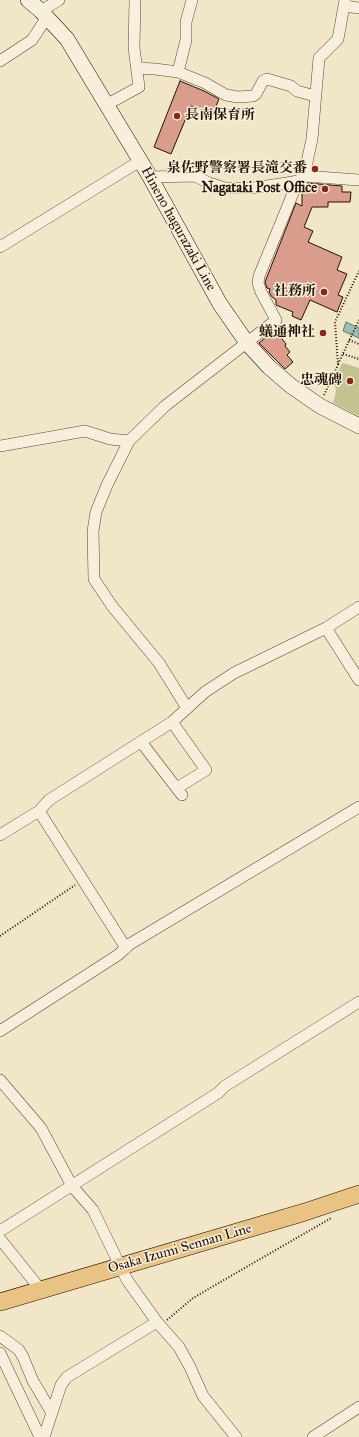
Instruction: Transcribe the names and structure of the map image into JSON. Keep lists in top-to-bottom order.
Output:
{
  "streets": {
    "main road": ["Hineno hagurazaki Line", "Osaka Izumi Sennan Line"]
  },
  "places": [
    "長南保育所",
    "泉佐野警察署長滝交番",
    "Nagataki Post Office",
    "社務所",
    "蟻通神社",
    "忠魂碑"
  ]
}
